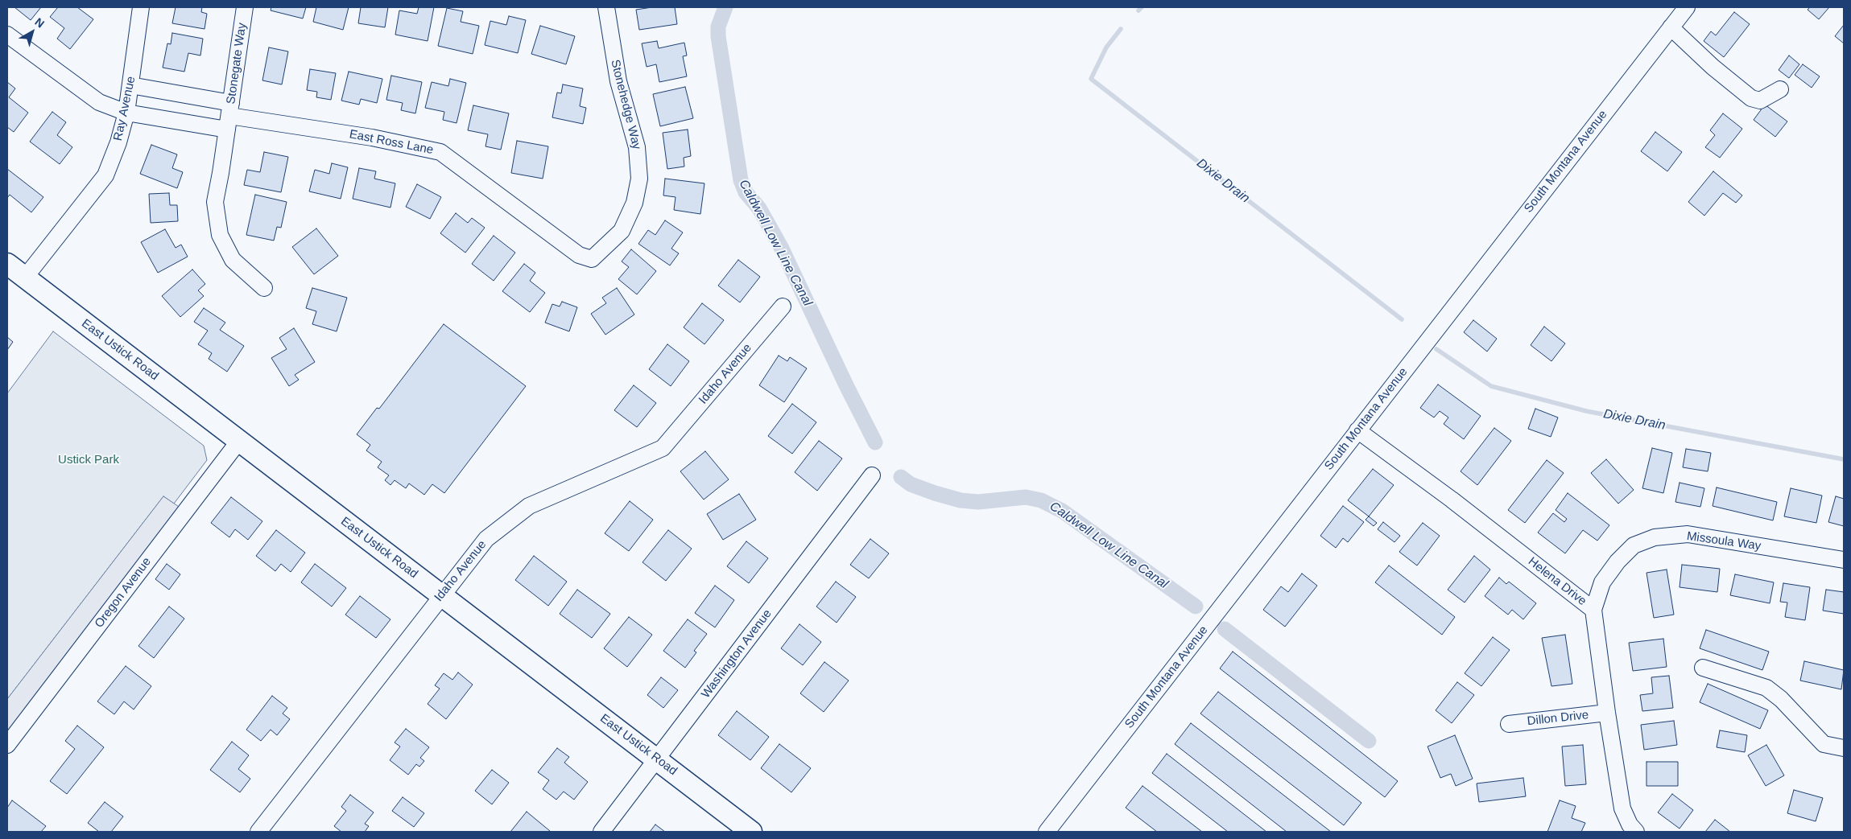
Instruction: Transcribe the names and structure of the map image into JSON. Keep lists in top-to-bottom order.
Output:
{
  "streets": {
    "main road": ["East Ustick Road"],
    "street": [
      "Stonegate Way",
      "Stonehedge Way",
      "Ray Avenue",
      "East Ross Lane",
      "South Montana Avenue",
      "Idaho Avenue",
      "Missoula Way",
      "Helena Drive",
      "Oregon Avenue",
      "Washington Avenue",
      "Dillon Drive"
    ]
  },
  "crossings": [
    ["Stonegate Way", "East Ross Lane"],
    ["Stonehedge Way", "East Ross Lane"],
    ["Ray Avenue", "East Ross Lane"],
    ["Ray Avenue", "East Ustick Road"],
    ["South Montana Avenue", "Helena Drive"],
    ["East Ustick Road", "Idaho Avenue"],
    ["East Ustick Road", "Oregon Avenue"],
    ["East Ustick Road", "Washington Avenue"],
    ["Missoula Way", "Helena Drive"],
    ["Helena Drive", "Dillon Drive"]
  ],
  "water": ["Dixie Drain", "Caldwell Low Line Canal"],
  "parks": ["Ustick Park"],
  "north": "top right"
}
